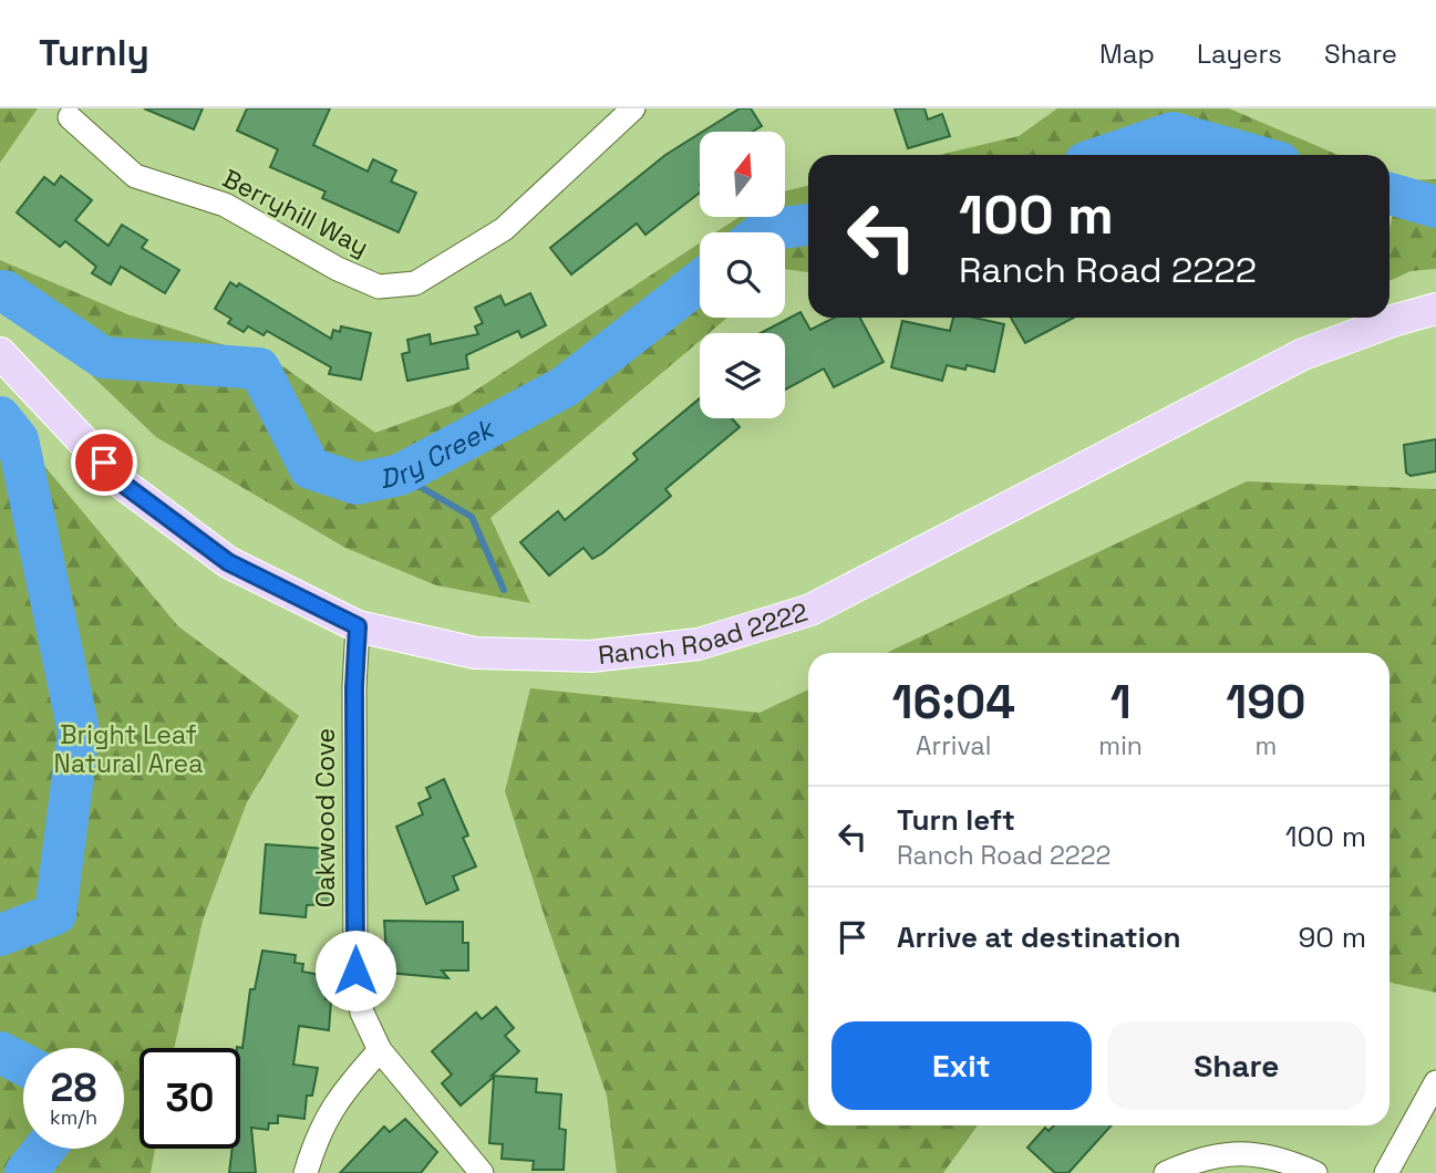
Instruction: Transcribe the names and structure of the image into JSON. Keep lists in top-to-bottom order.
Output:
{
  "streets": {
    "main road": ["Ranch Road 2222"],
    "street": ["Berryhill Way", "Oakwood Cove"]
  },
  "crossings": [
    ["Ranch Road 2222", "Oakwood Cove"]
  ],
  "water": ["Dry Creek"],
  "parks": ["Bright Leaf Natural Area"],
  "north": "top",
  "page": {
    "header": "Turnly",
    "nav": ["Map", "Layers", "Share"],
    "turn": ["100 m", "Ranch Road 2222"],
    "eta": [
      "16:04",
      "Arrival",
      "1",
      "min",
      "190",
      "m"
    ],
    "list": [
      {
        "name": "Turn left",
        "note": "Ranch Road 2222",
        "value": "100 m"
      },
      {
        "name": "Arrive at destination",
        "value": "90 m"
      }
    ],
    "buttons": ["Exit", "Share"],
    "speed": "28 km/h",
    "limit": "30"
  }
}
